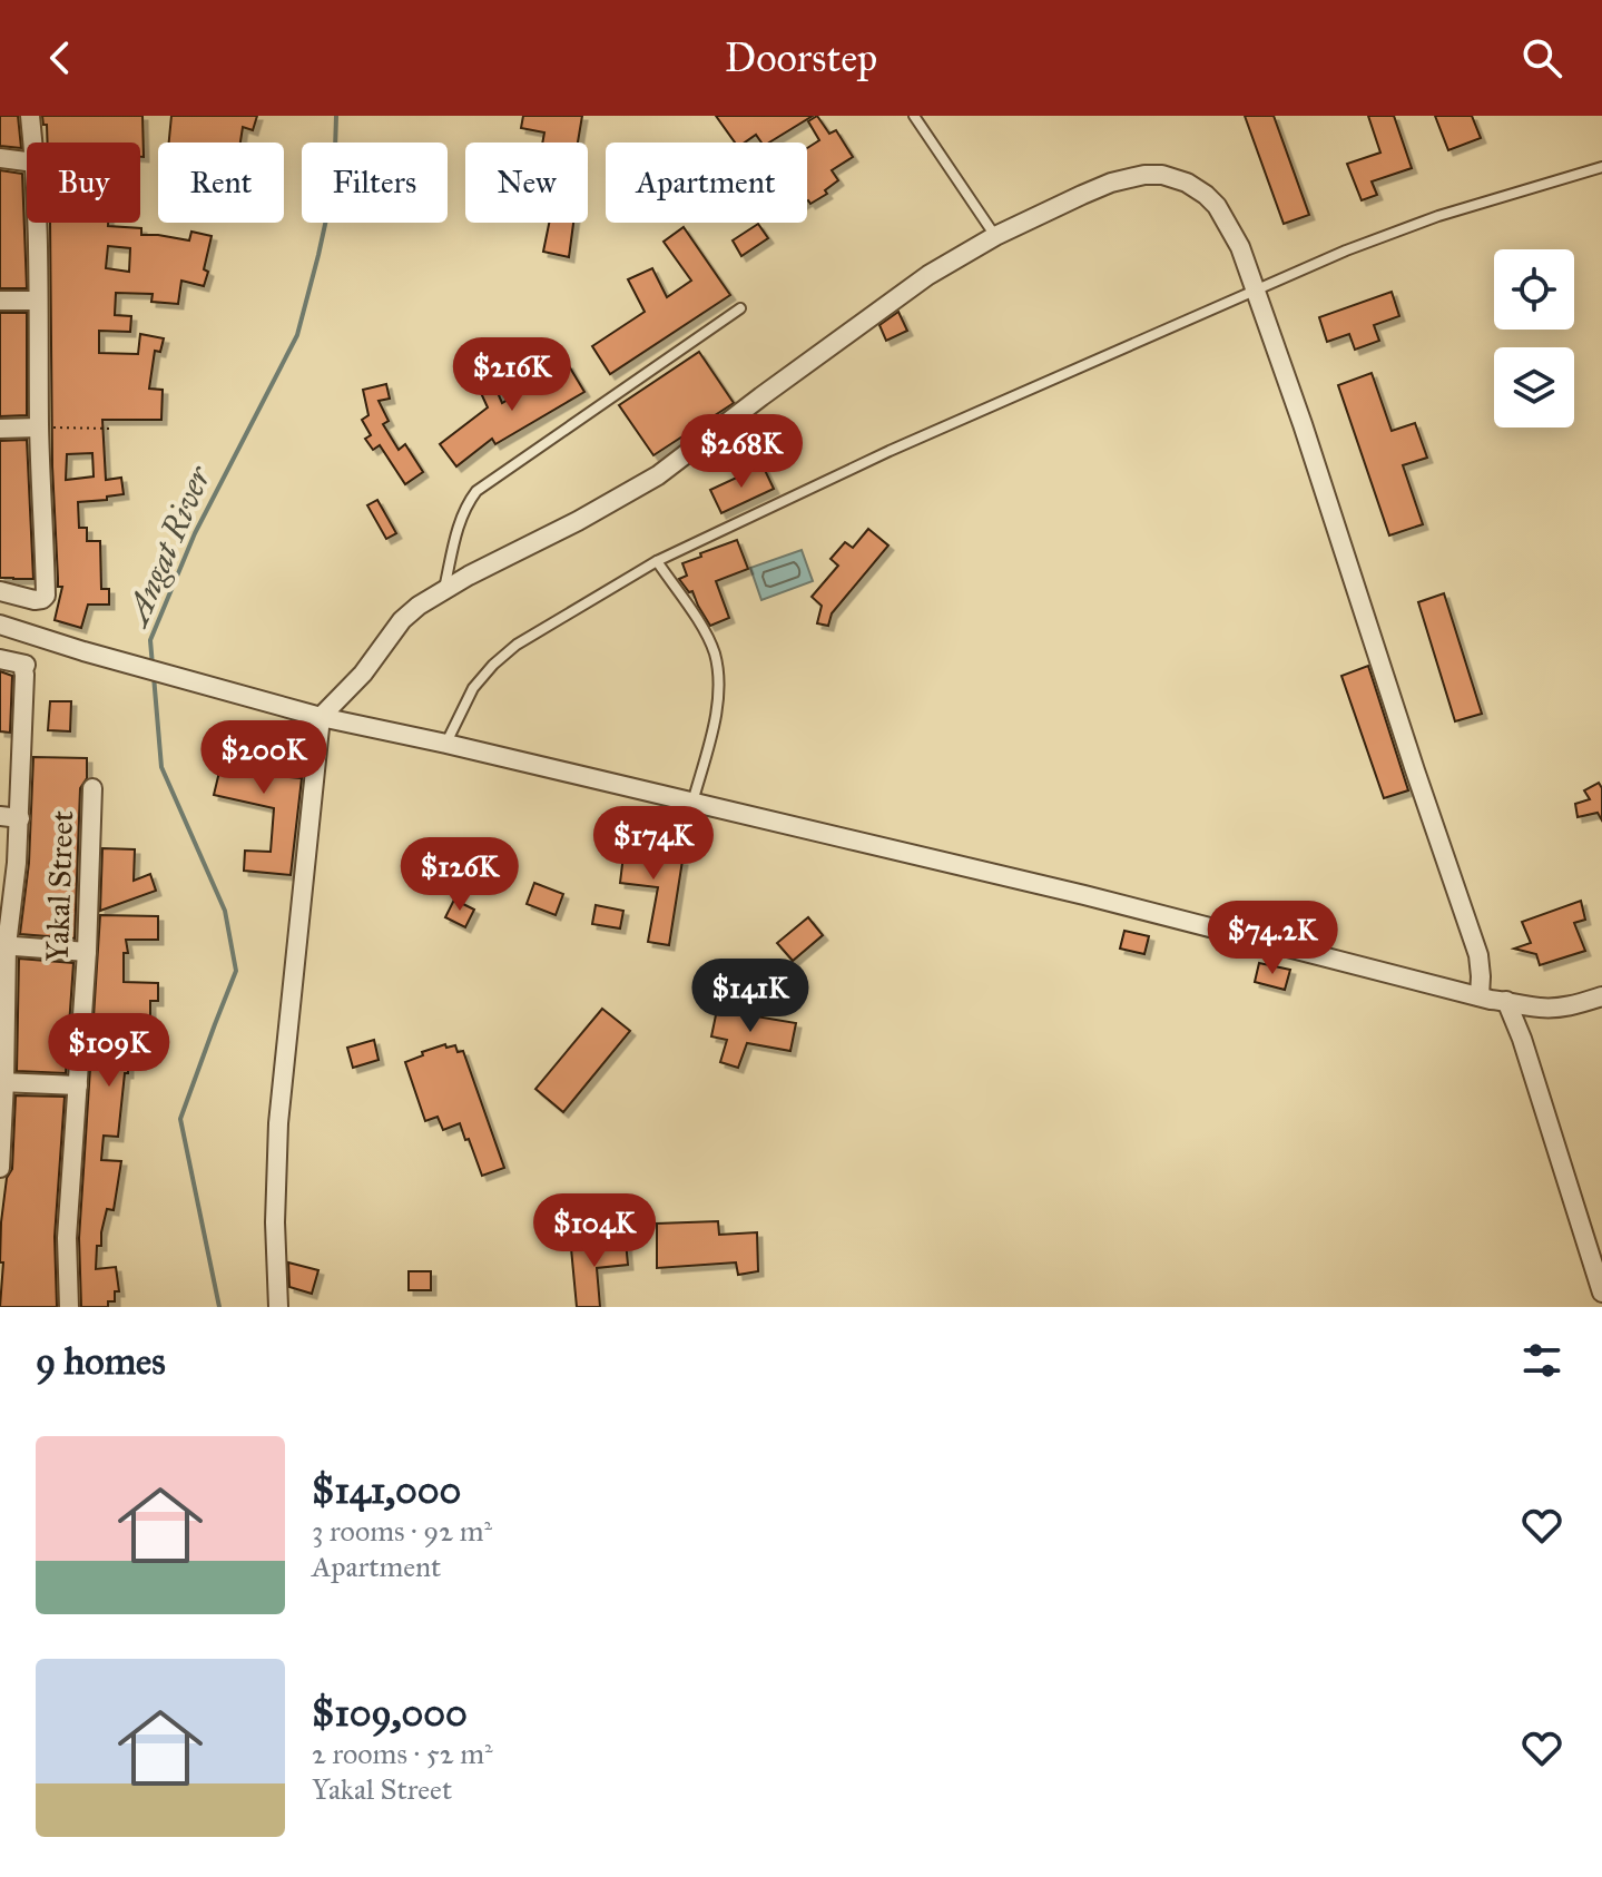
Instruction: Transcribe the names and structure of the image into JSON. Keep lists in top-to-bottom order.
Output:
{
  "streets": {
    "street": ["Yakal Street"]
  },
  "water": ["Angat River"],
  "page": {
    "header": "Doorstep",
    "chip": [
      "Buy",
      "Rent",
      "Filters",
      "New",
      "Apartment"
    ],
    "price": [
      "$216K",
      "$268K",
      "$200K",
      "$174K",
      "$126K",
      "$74.2K",
      "$141K",
      "$109K",
      "$104K"
    ],
    "heading": "9 homes",
    "list": [
      {
        "name": "$141,000",
        "note": "3 rooms · 92 m² · Apartment"
      },
      {
        "name": "$109,000",
        "note": "2 rooms · 52 m² · Yakal Street"
      }
    ]
  }
}
